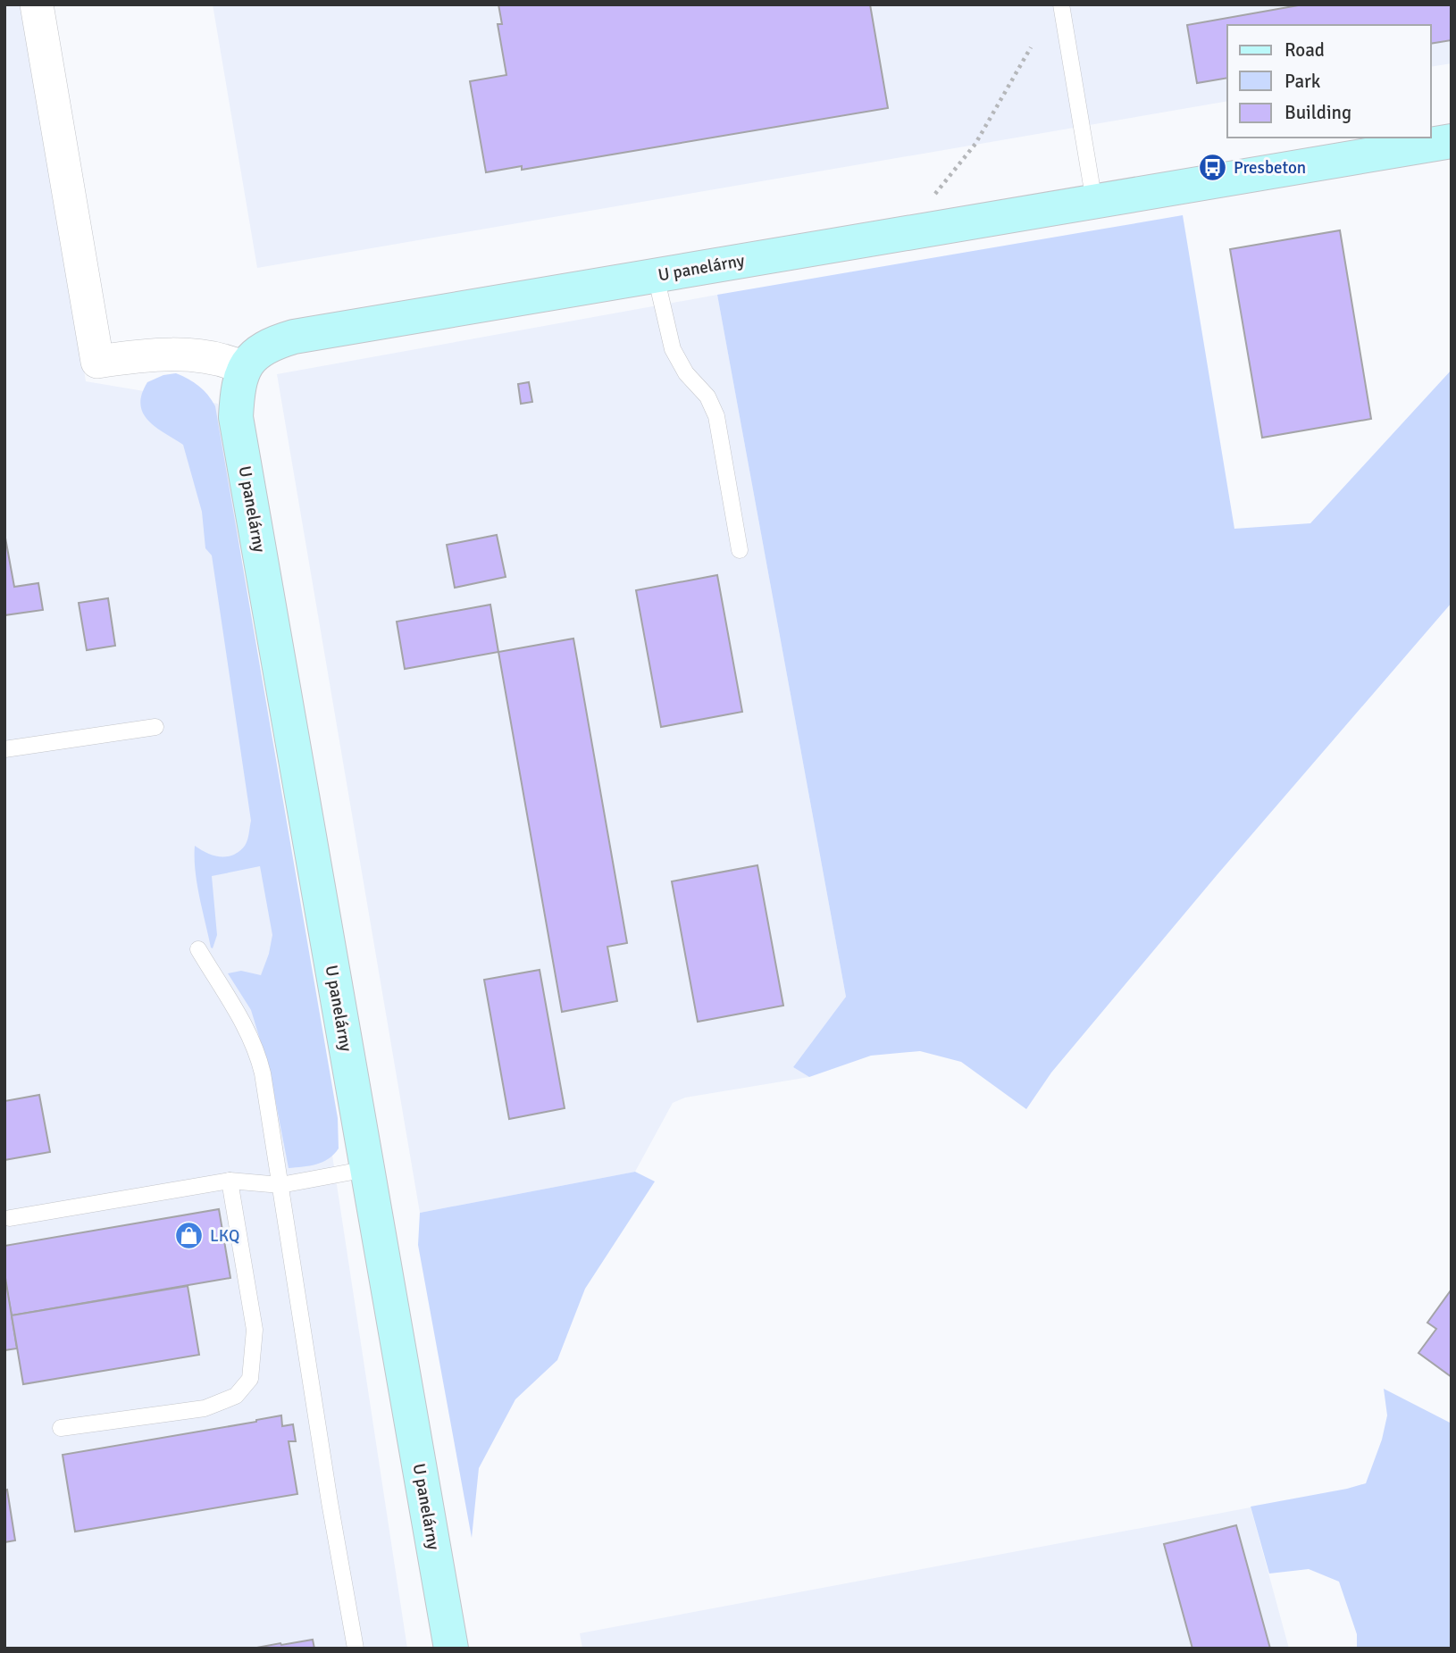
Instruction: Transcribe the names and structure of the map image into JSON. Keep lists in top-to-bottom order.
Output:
{
  "streets": {
    "street": ["U panelárny"]
  },
  "places": {
    "bus stop": ["Presbeton"],
    "shop": ["LKQ"]
  },
  "legend": ["Road", "Park", "Building"]
}
